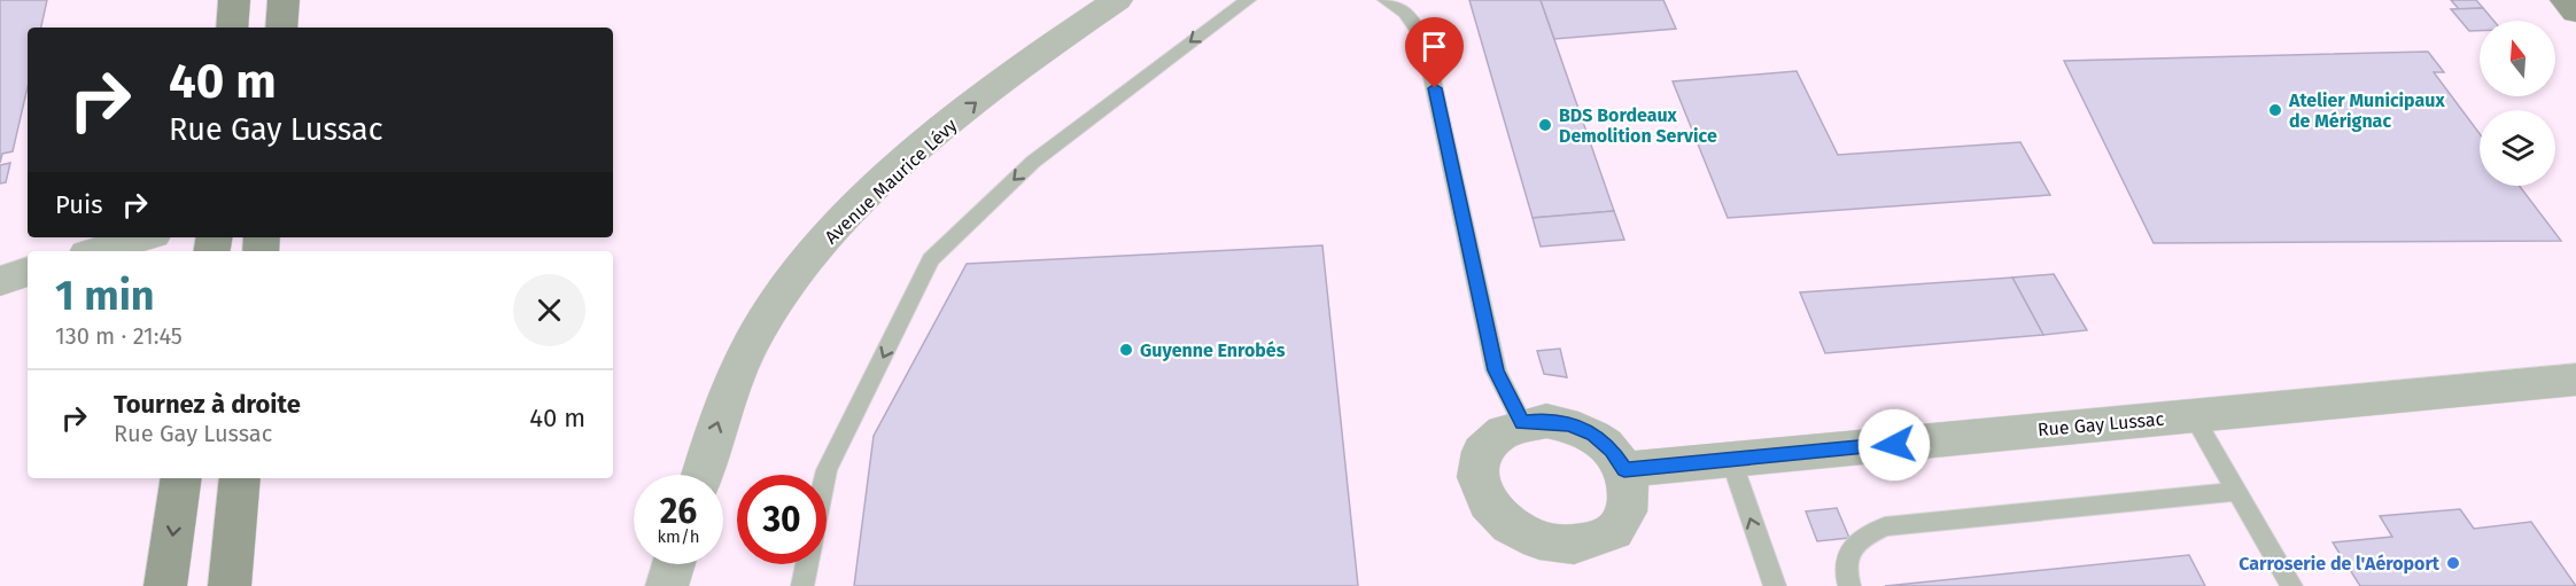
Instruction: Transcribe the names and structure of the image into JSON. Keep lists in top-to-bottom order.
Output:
{
  "streets": {
    "street": ["Avenue Maurice Lévy", "Rue Gay Lussac"]
  },
  "one_way": ["Avenue Maurice Lévy"],
  "places": [
    "Atelier Municipaux de Mérignac",
    "BDS Bordeaux Demolition Service",
    "Guyenne Enrobés",
    "Carroserie de l'Aéroport"
  ],
  "north": "top",
  "page": {
    "turn": ["40 m", "Rue Gay Lussac"],
    "then": "Puis",
    "heading": ["1 min", "130 m · 21:45"],
    "list": [
      {
        "name": "Tournez à droite",
        "note": "Rue Gay Lussac",
        "value": "40 m"
      }
    ],
    "speed": "26 km/h",
    "limit": "30"
  }
}
